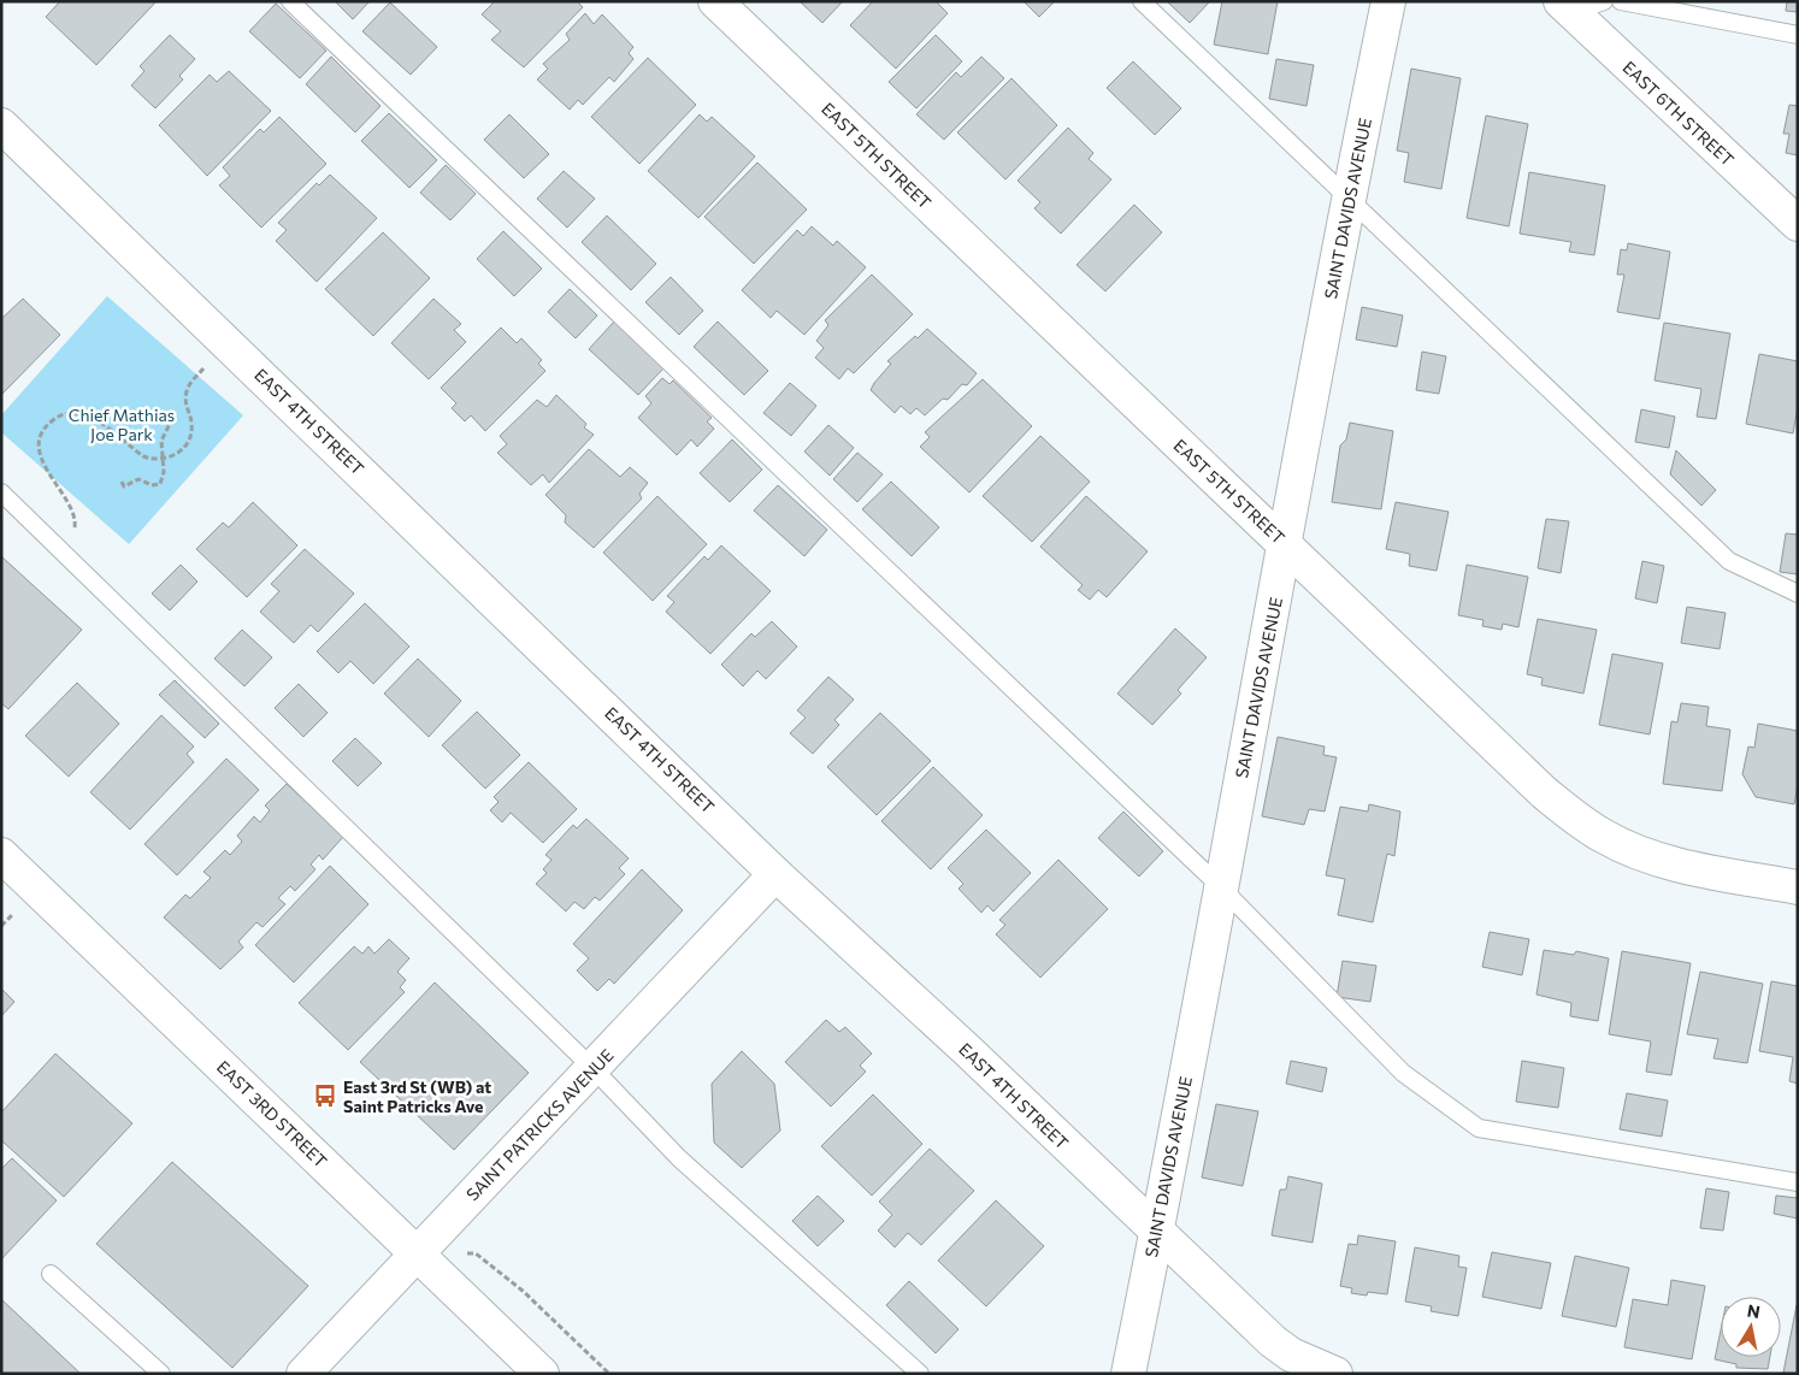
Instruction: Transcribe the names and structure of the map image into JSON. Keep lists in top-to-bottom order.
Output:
{
  "streets": {
    "street": [
      "EAST 6TH STREET",
      "EAST 5TH STREET",
      "SAINT DAVIDS AVENUE",
      "EAST 4TH STREET",
      "EAST 3RD STREET",
      "SAINT PATRICKS AVENUE"
    ]
  },
  "crossings": [
    ["EAST 5TH STREET", "SAINT DAVIDS AVENUE"],
    ["SAINT DAVIDS AVENUE", "EAST 4TH STREET"],
    ["EAST 4TH STREET", "SAINT PATRICKS AVENUE"],
    ["EAST 3RD STREET", "SAINT PATRICKS AVENUE"]
  ],
  "parks": ["Chief Mathias Joe Park"],
  "places": {
    "bus stop": ["East 3rd St (WB) at Saint Patricks Ave"]
  },
  "north": "top"
}
